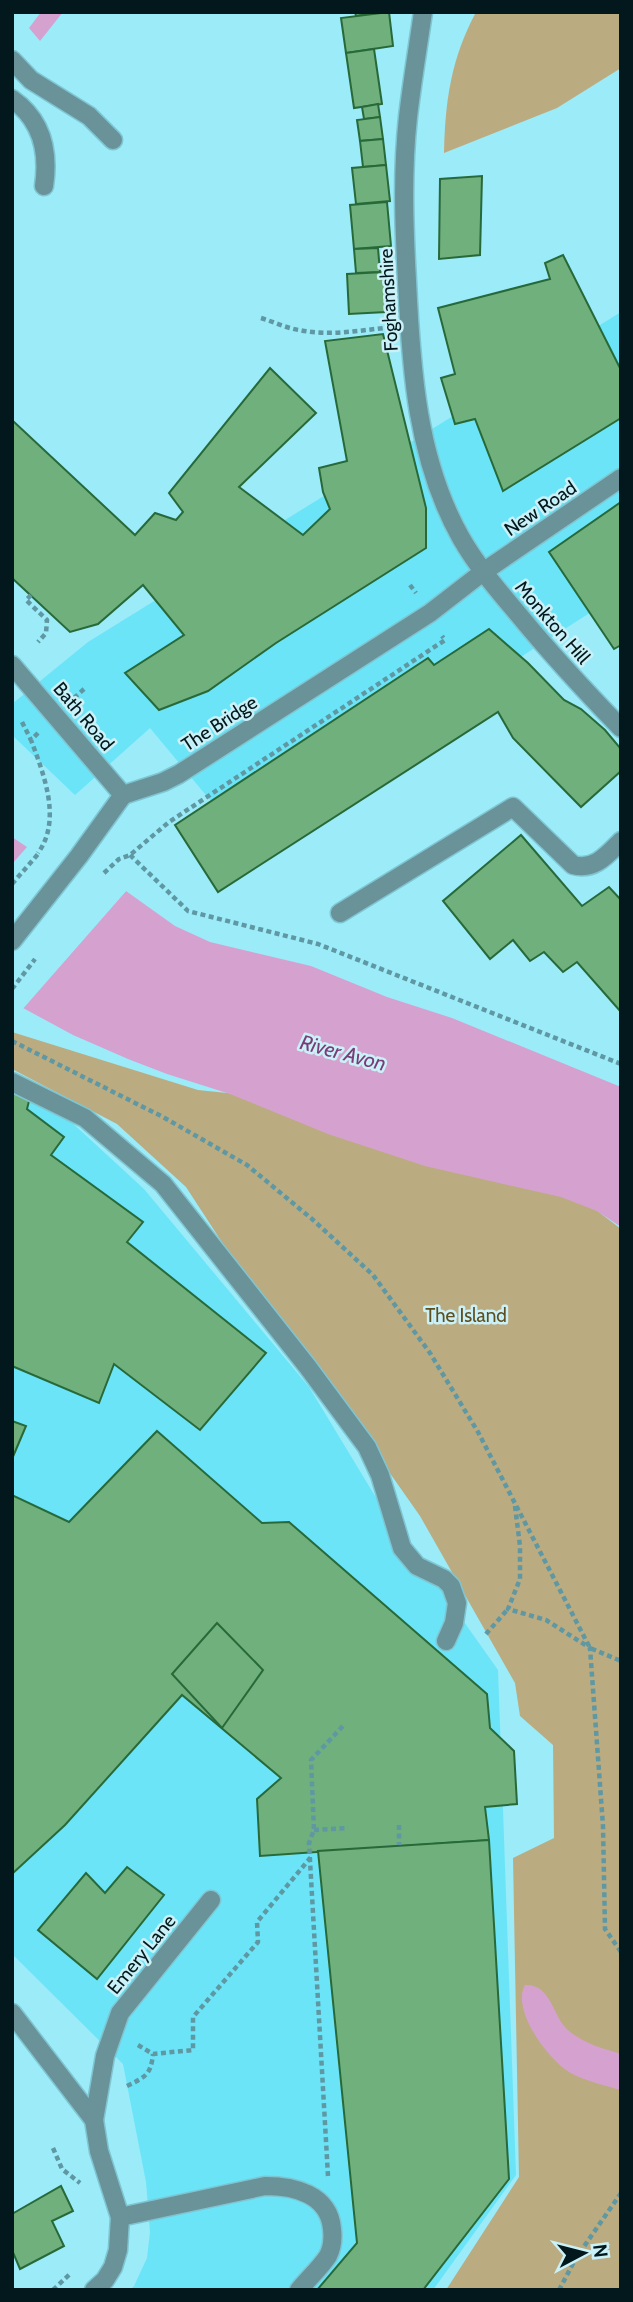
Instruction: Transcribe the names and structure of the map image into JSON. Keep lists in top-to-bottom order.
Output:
{
  "streets": {
    "street": [
      "Foghamshire",
      "New Road",
      "Monkton Hill",
      "Bath Road",
      "The Bridge",
      "Emery Lane"
    ]
  },
  "crossings": [
    ["Foghamshire", "New Road"],
    ["Foghamshire", "Monkton Hill"],
    ["Foghamshire", "The Bridge"],
    ["New Road", "Monkton Hill"],
    ["New Road", "The Bridge"],
    ["Monkton Hill", "The Bridge"],
    ["Bath Road", "The Bridge"]
  ],
  "water": ["River Avon"],
  "parks": ["The Island"],
  "north": "right"
}
